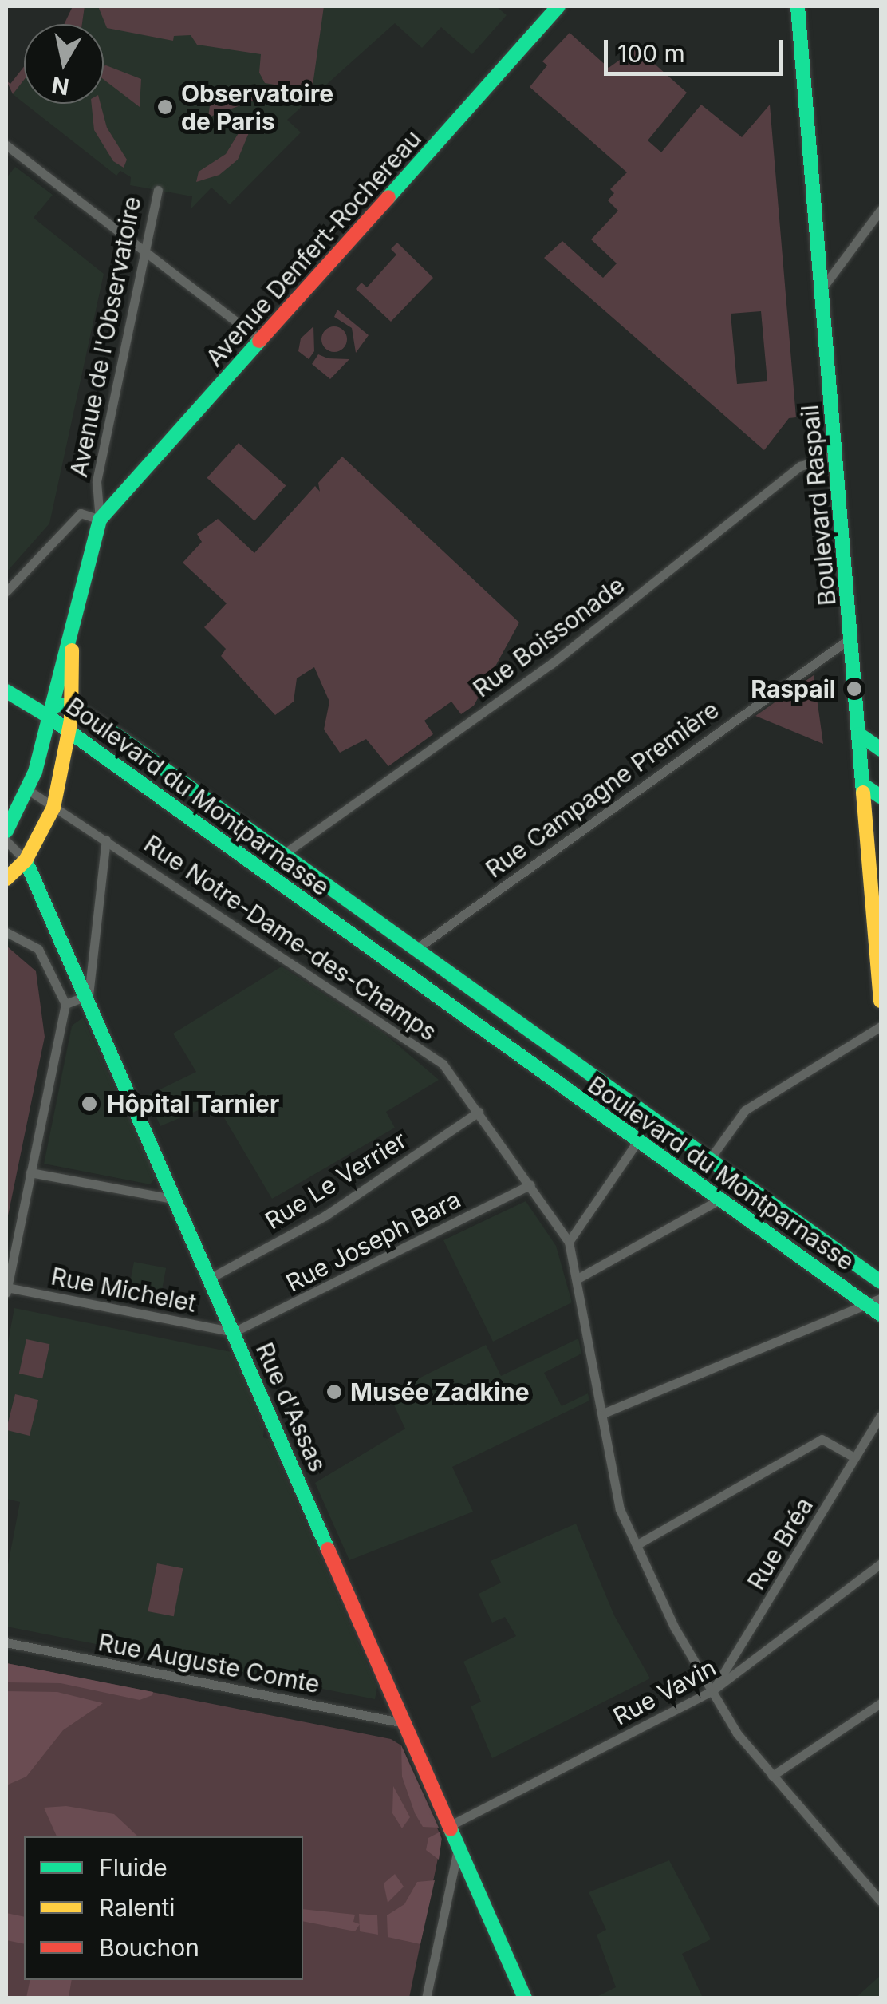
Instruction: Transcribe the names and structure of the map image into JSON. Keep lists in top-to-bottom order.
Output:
{
  "streets": {
    "main road": [
      "Avenue Denfert-Rochereau",
      "Avenue de l'Observatoire",
      "Boulevard Raspail",
      "Boulevard du Montparnasse",
      "Rue d'Assas"
    ],
    "street": [
      "Rue Boissonade",
      "Rue Campagne Première",
      "Rue Notre-Dame-des-Champs",
      "Rue Le Verrier",
      "Rue Joseph Bara",
      "Rue Michelet",
      "Rue Bréa",
      "Rue Auguste Comte",
      "Rue Vavin"
    ]
  },
  "crossings": [
    ["Avenue Denfert-Rochereau", "Avenue de l'Observatoire"],
    ["Avenue de l'Observatoire", "Boulevard du Montparnasse"],
    ["Avenue de l'Observatoire", "Rue Notre-Dame-des-Champs"],
    ["Avenue de l'Observatoire", "Rue d'Assas"],
    ["Boulevard Raspail", "Rue Boissonade"],
    ["Boulevard Raspail", "Rue Campagne Première"],
    ["Rue Boissonade", "Boulevard du Montparnasse"],
    ["Rue Campagne Première", "Boulevard du Montparnasse"],
    ["Rue Notre-Dame-des-Champs", "Rue Le Verrier"],
    ["Rue Notre-Dame-des-Champs", "Rue Joseph Bara"],
    ["Rue Notre-Dame-des-Champs", "Rue Bréa"],
    ["Rue Notre-Dame-des-Champs", "Rue Vavin"],
    ["Rue Le Verrier", "Rue d'Assas"],
    ["Rue Joseph Bara", "Rue Michelet"],
    ["Rue Joseph Bara", "Rue d'Assas"],
    ["Rue Michelet", "Rue d'Assas"],
    ["Rue d'Assas", "Rue Auguste Comte"],
    ["Rue d'Assas", "Rue Vavin"],
    ["Rue Bréa", "Rue Vavin"]
  ],
  "places": [
    "Observatoire de Paris",
    "Raspail",
    "Hôpital Tarnier",
    "Musée Zadkine"
  ],
  "legend": ["Fluide", "Ralenti", "Bouchon"],
  "scale_bar": "100 m",
  "north": "bottom"
}
